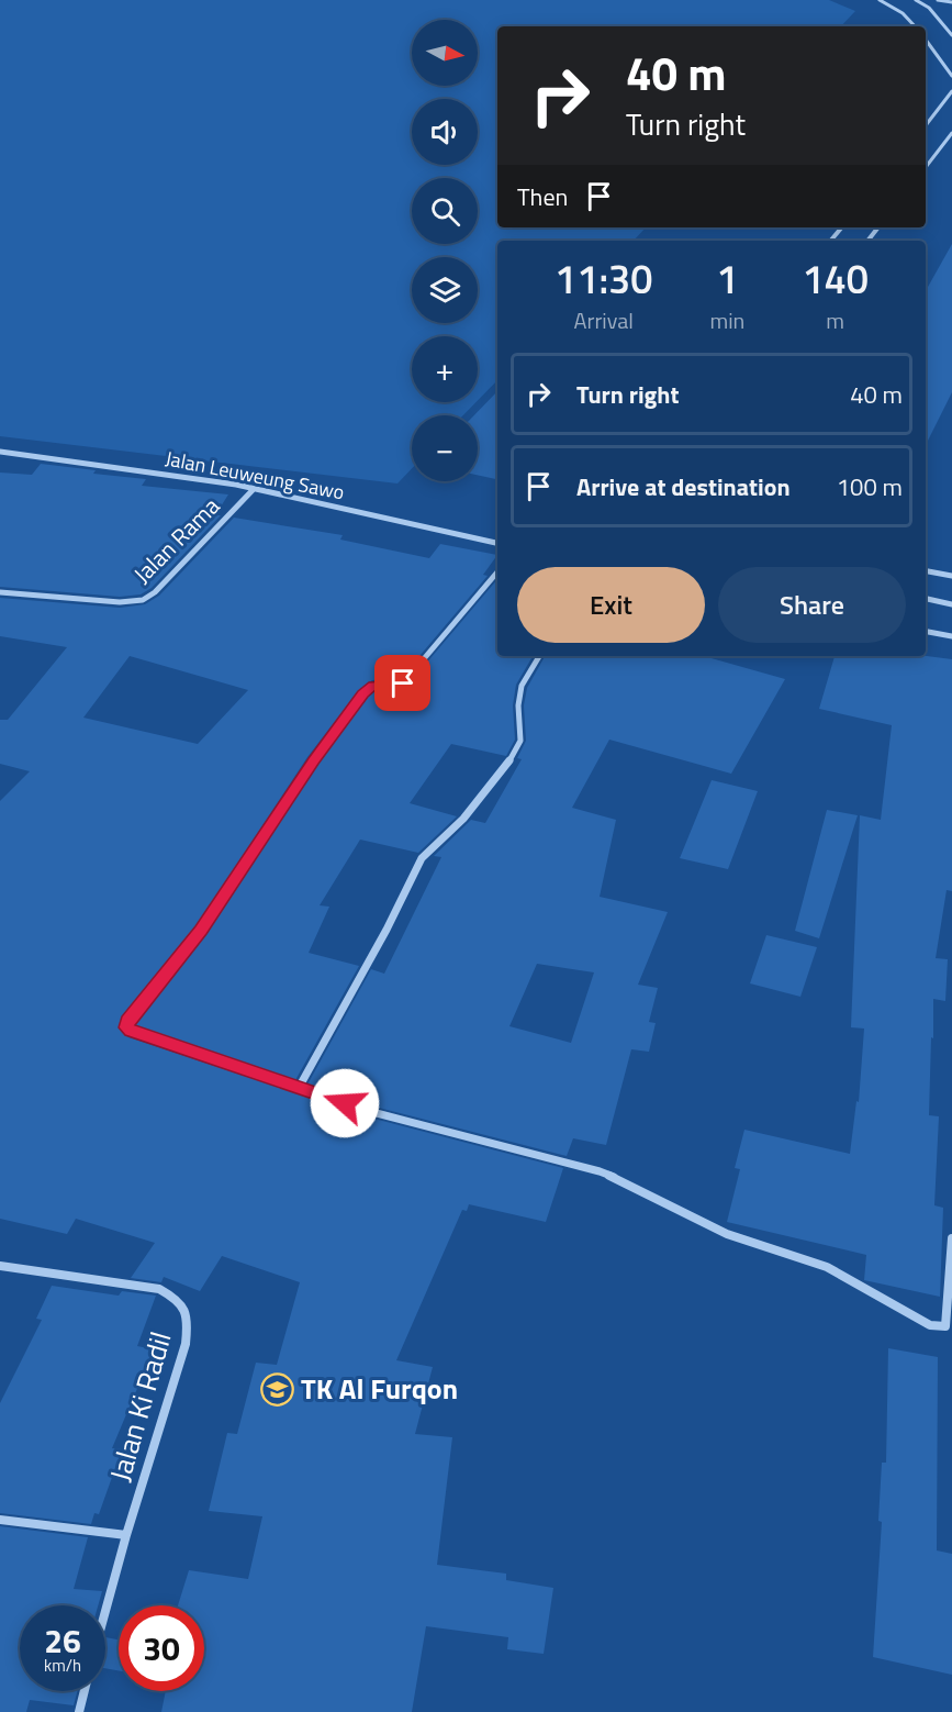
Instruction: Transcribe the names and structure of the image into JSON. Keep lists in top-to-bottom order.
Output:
{
  "streets": {
    "street": ["Jalan Leuweung Sawo", "Jalan Rama", "Jalan Ki Radil"]
  },
  "crossings": [
    ["Jalan Leuweung Sawo", "Jalan Rama"]
  ],
  "places": {
    "school or university": ["TK Al Furqon"]
  },
  "north": "right",
  "page": {
    "map_buttons": ["+", "−"],
    "turn": ["40 m", "Turn right"],
    "then": "Then",
    "eta": [
      "11:30",
      "Arrival",
      "1",
      "min",
      "140",
      "m"
    ],
    "list": [
      {
        "name": "Turn right",
        "value": "40 m"
      },
      {
        "name": "Arrive at destination",
        "value": "100 m"
      }
    ],
    "buttons": ["Exit", "Share"],
    "speed": "26 km/h",
    "limit": "30"
  }
}
